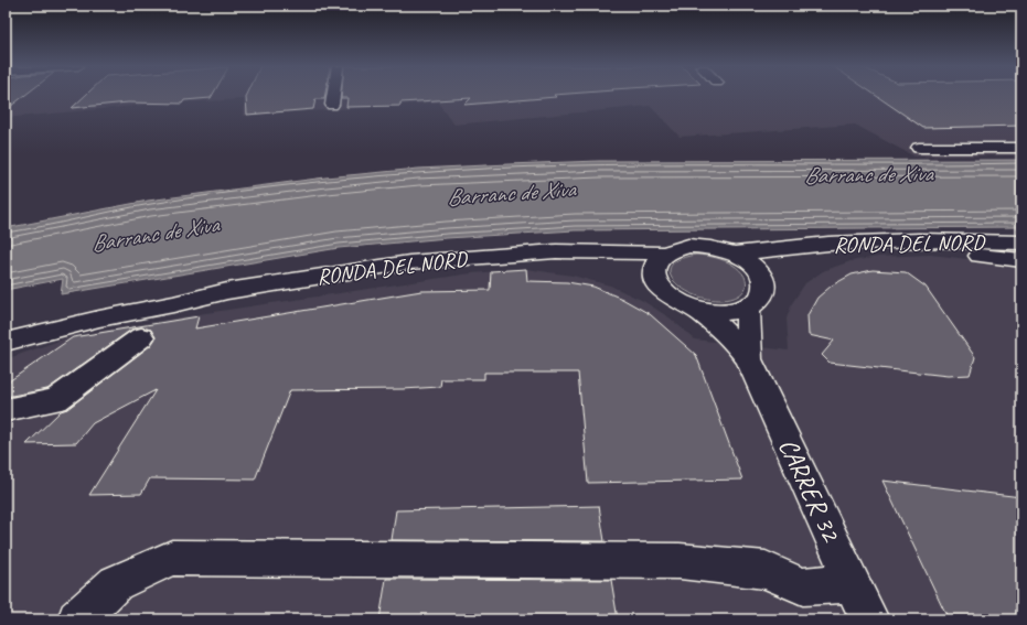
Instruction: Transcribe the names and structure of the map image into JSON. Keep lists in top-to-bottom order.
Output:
{
  "streets": {
    "street": ["RONDA DEL NORD", "CARRER 32"]
  },
  "crossings": [
    ["RONDA DEL NORD", "CARRER 32"]
  ],
  "water": ["Barranc de Xiva"]
}
